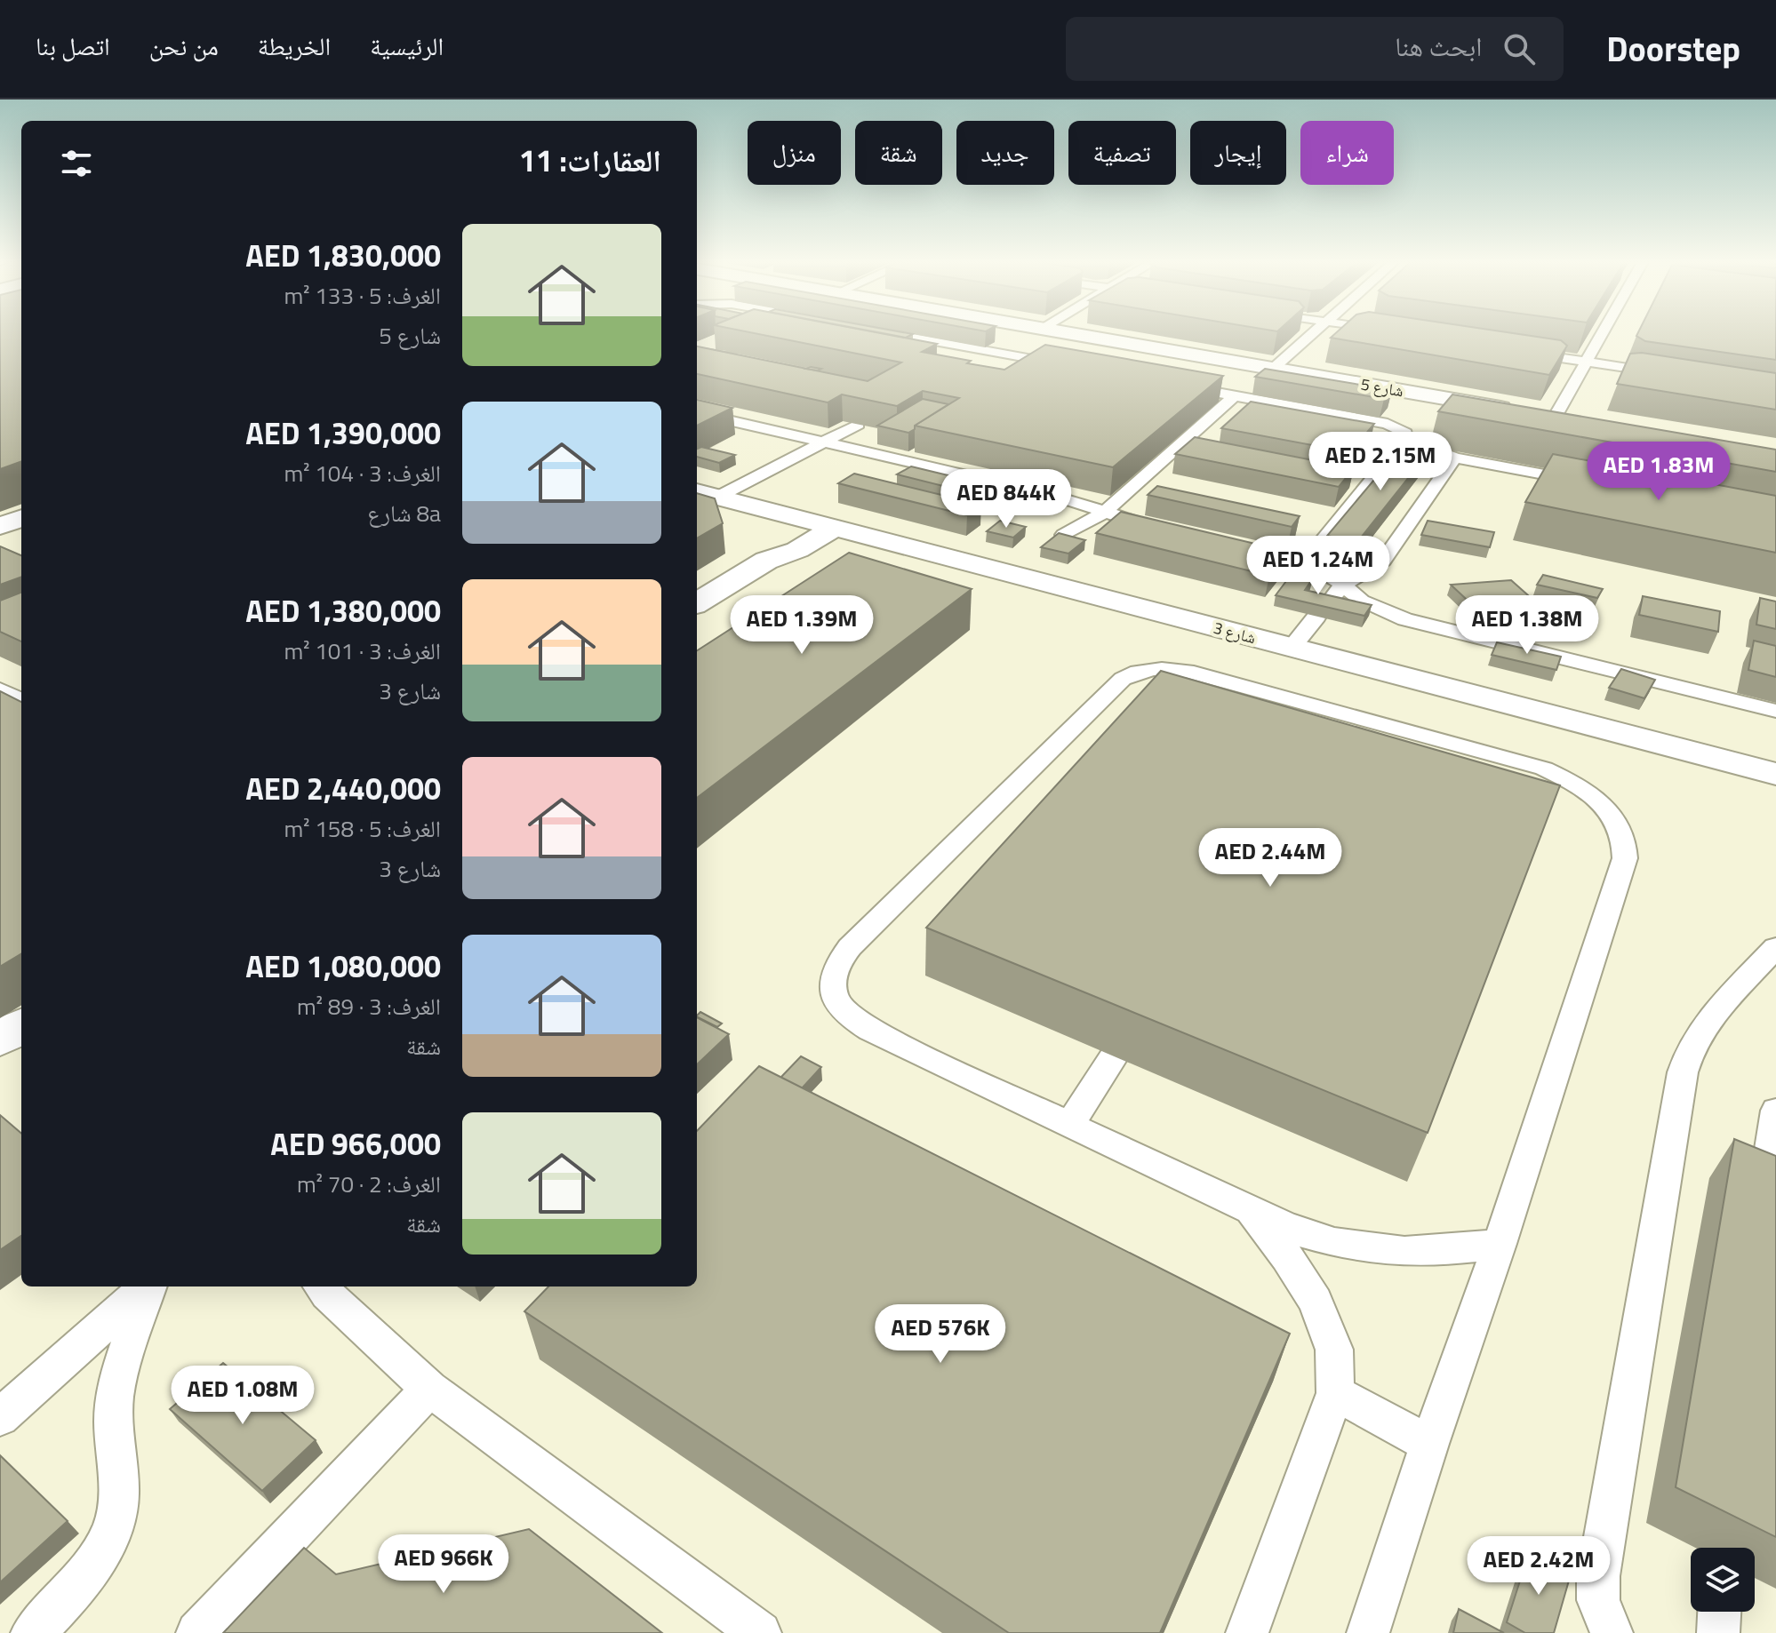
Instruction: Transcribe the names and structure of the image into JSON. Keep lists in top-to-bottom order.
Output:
{
  "streets": {
    "street": ["شارع 5", "شارع 3"]
  },
  "page": {
    "header": "Doorstep",
    "search": "ابحث هنا",
    "nav": [
      "الرئيسية",
      "الخريطة",
      "من نحن",
      "اتصل بنا"
    ],
    "chip": [
      "شراء",
      "إيجار",
      "تصفية",
      "جديد",
      "شقة",
      "منزل"
    ],
    "heading": "العقارات: 11",
    "list": [
      {
        "name": "AED 1,830,000",
        "note": "الغرف: 5 · 133 m² · شارع 5"
      },
      {
        "name": "AED 1,390,000",
        "note": "الغرف: 3 · 104 m² · 8a شارع"
      },
      {
        "name": "AED 1,380,000",
        "note": "الغرف: 3 · 101 m² · شارع 3"
      },
      {
        "name": "AED 2,440,000",
        "note": "الغرف: 5 · 158 m² · شارع 3"
      },
      {
        "name": "AED 1,080,000",
        "note": "الغرف: 3 · 89 m² · شقة"
      },
      {
        "name": "AED 966,000",
        "note": "الغرف: 2 · 70 m² · شقة"
      }
    ],
    "price": [
      "AED 2.15M",
      "AED 1.83M",
      "AED 844K",
      "AED 1.24M",
      "AED 1.39M",
      "AED 1.38M",
      "AED 2.44M",
      "AED 576K",
      "AED 1.08M",
      "AED 966K",
      "AED 2.42M"
    ]
  }
}
